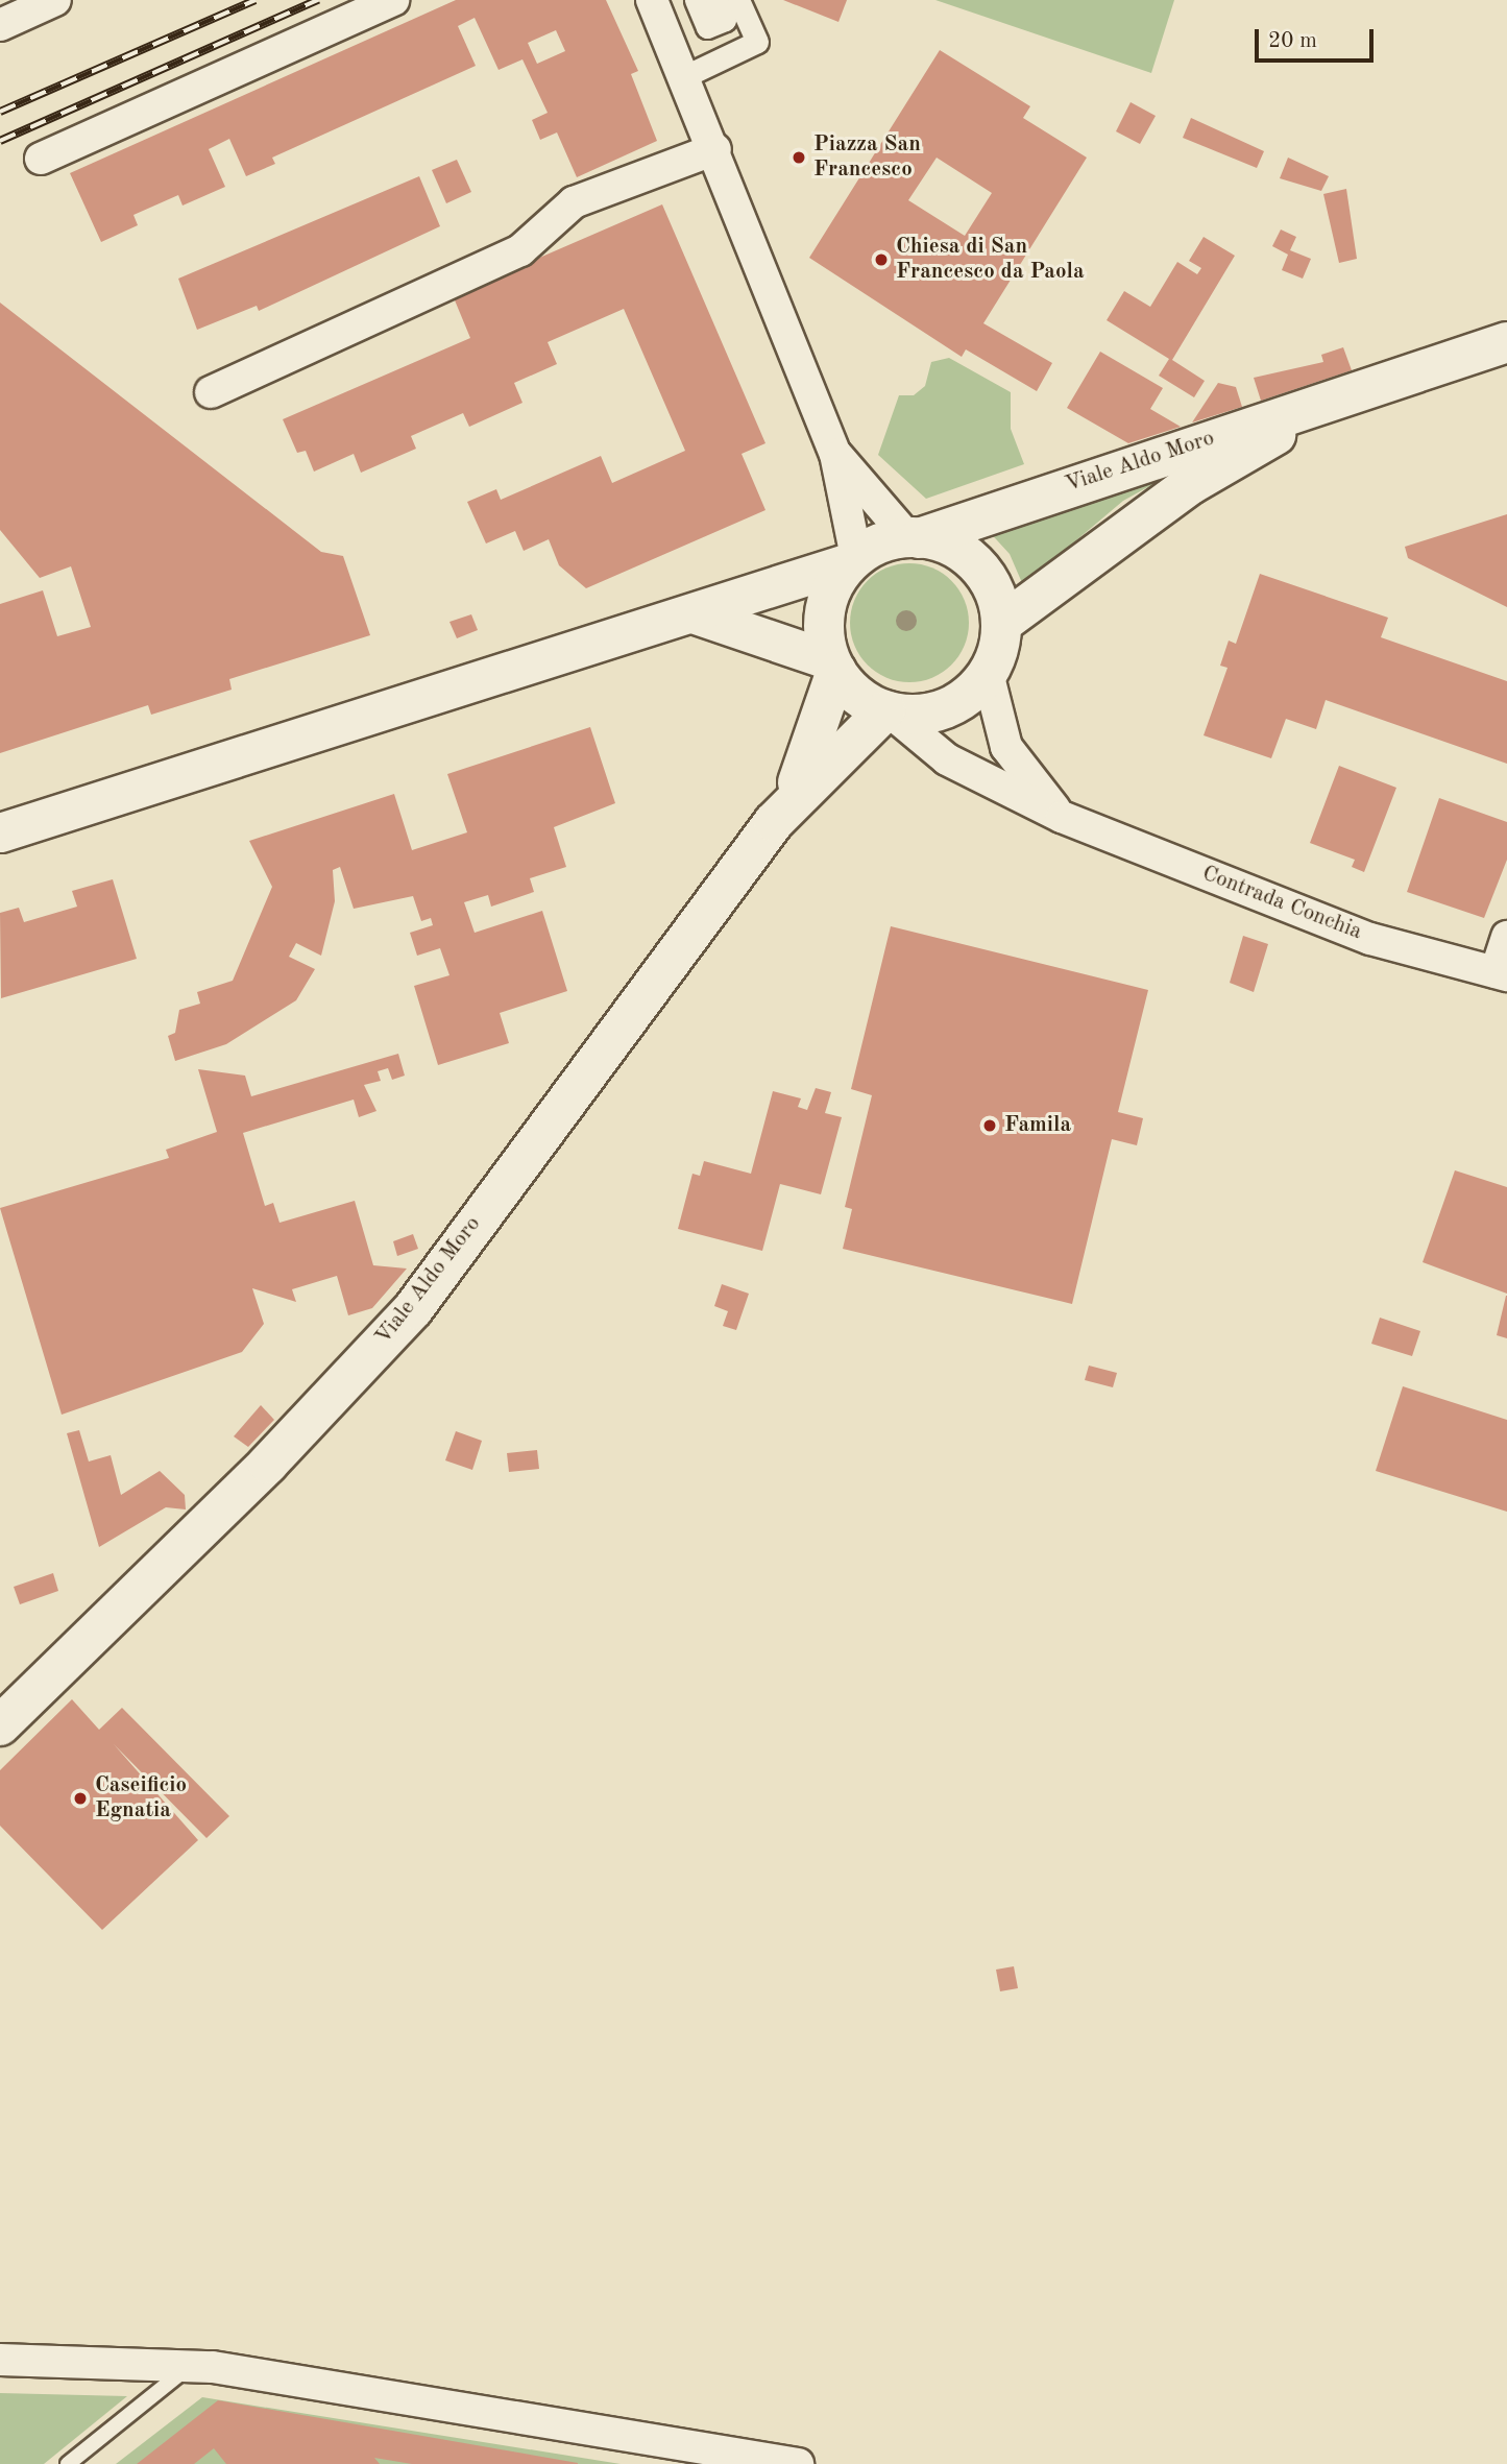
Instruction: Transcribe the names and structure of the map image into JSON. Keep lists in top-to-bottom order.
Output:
{
  "streets": {
    "main road": ["Viale Aldo Moro"],
    "street": ["Contrada Conchia"]
  },
  "crossings": [
    ["Viale Aldo Moro", "Contrada Conchia"]
  ],
  "places": [
    "Piazza San Francesco",
    "Chiesa di San Francesco da Paola",
    "Famila",
    "Caseificio Egnatia"
  ],
  "scale_bar": "20 m"
}
